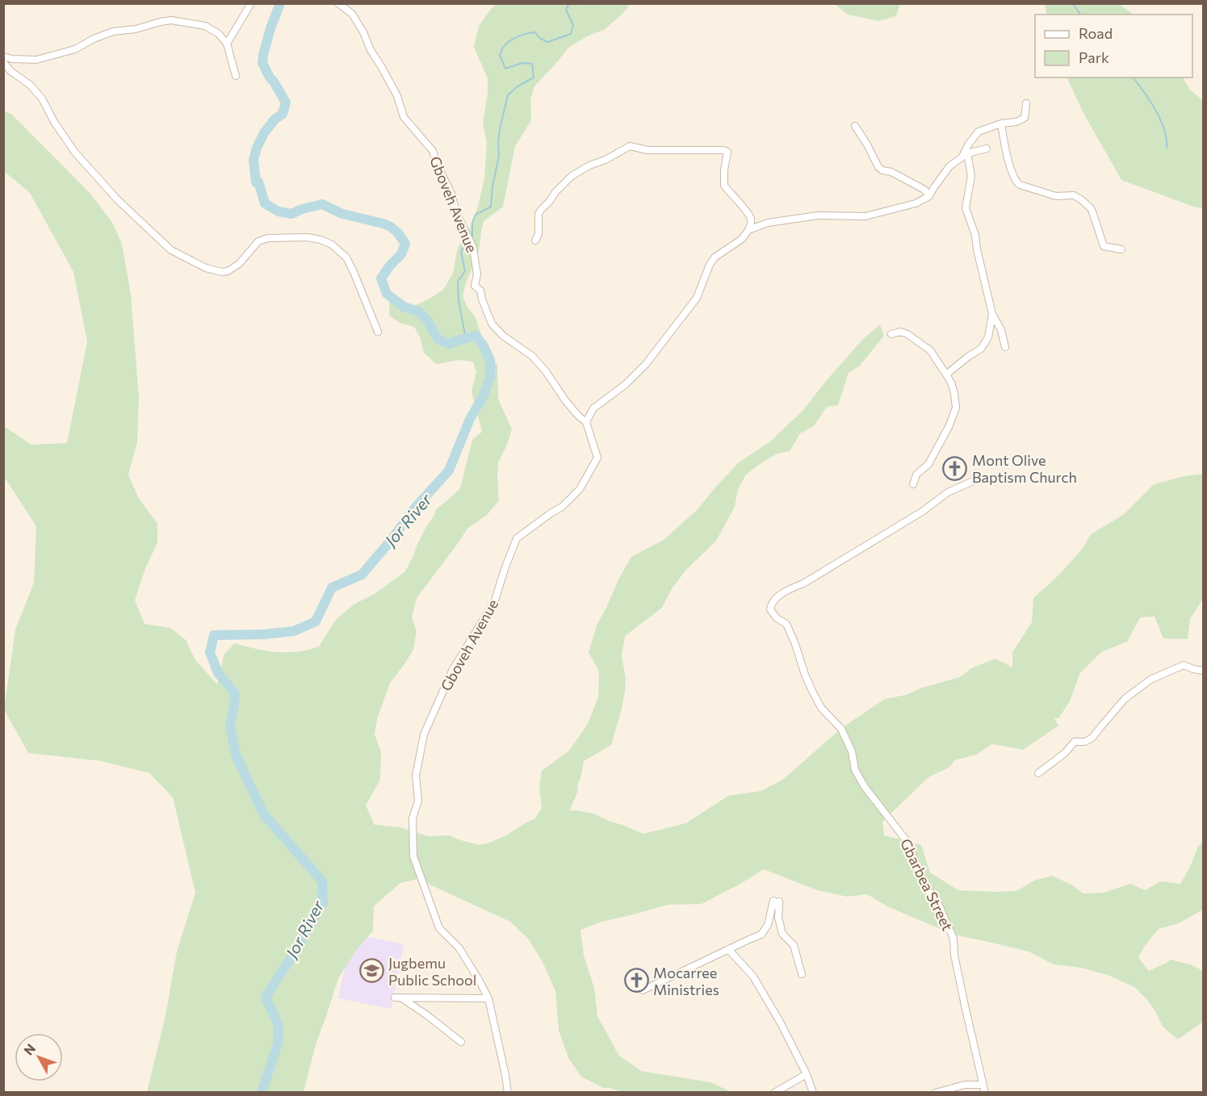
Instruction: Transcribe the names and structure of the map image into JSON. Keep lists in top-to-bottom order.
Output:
{
  "streets": {
    "street": ["Gboveh Avenue", "Gbarbea Street"]
  },
  "water": ["Jor River"],
  "places": {
    "church": ["Mont Olive Baptism Church", "Mocarree Ministries"],
    "school or university": ["Jugbemu Public School"]
  },
  "legend": ["Road", "Park"],
  "north": "top left"
}
